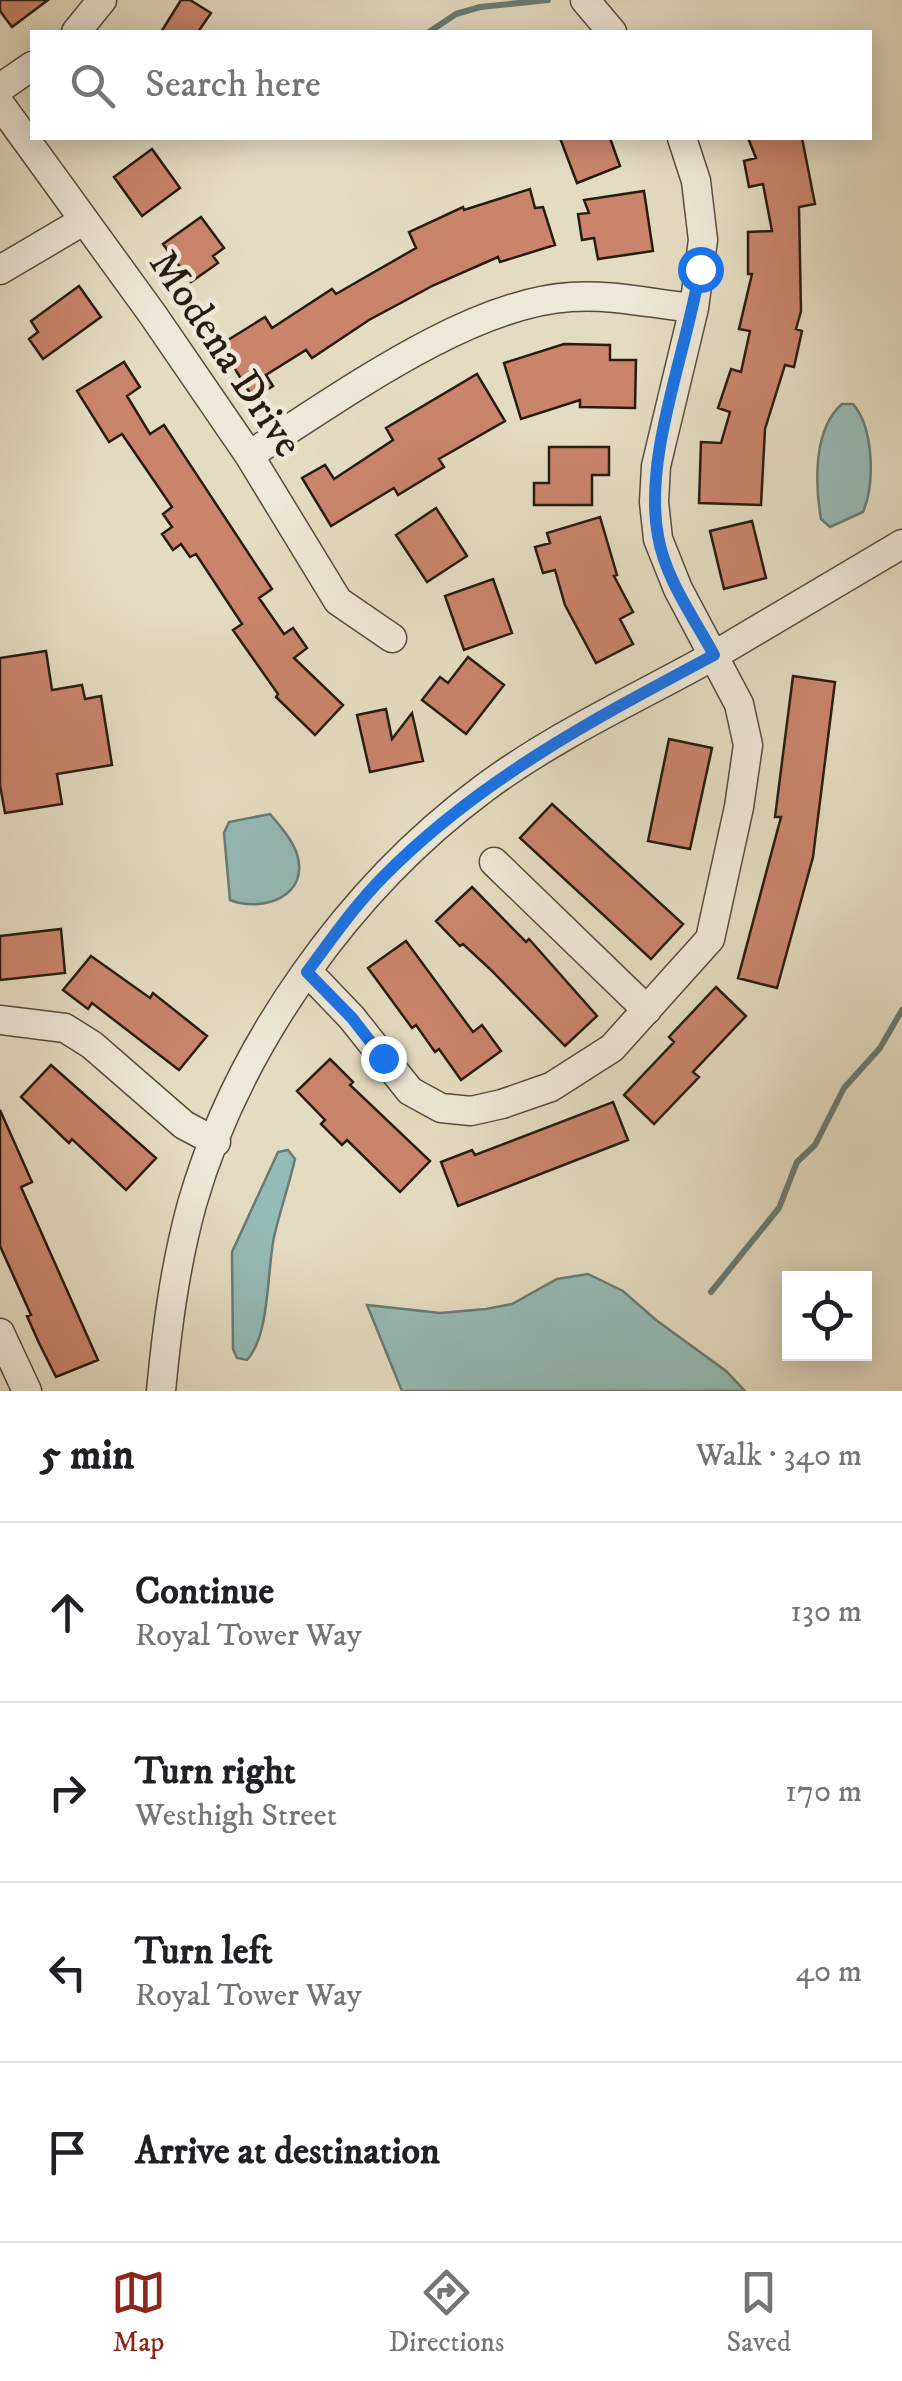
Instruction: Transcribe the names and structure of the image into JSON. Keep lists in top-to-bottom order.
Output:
{
  "streets": {
    "street": ["Modena Drive"]
  },
  "page": {
    "search": "Search here",
    "heading": ["5 min", "Walk · 340 m"],
    "list": [
      ["Continue", "Royal Tower Way", "130 m"],
      ["Turn right", "Westhigh Street", "170 m"],
      ["Turn left", "Royal Tower Way", "40 m"],
      "Arrive at destination"
    ],
    "nav": ["Map", "Directions", "Saved"]
  }
}
